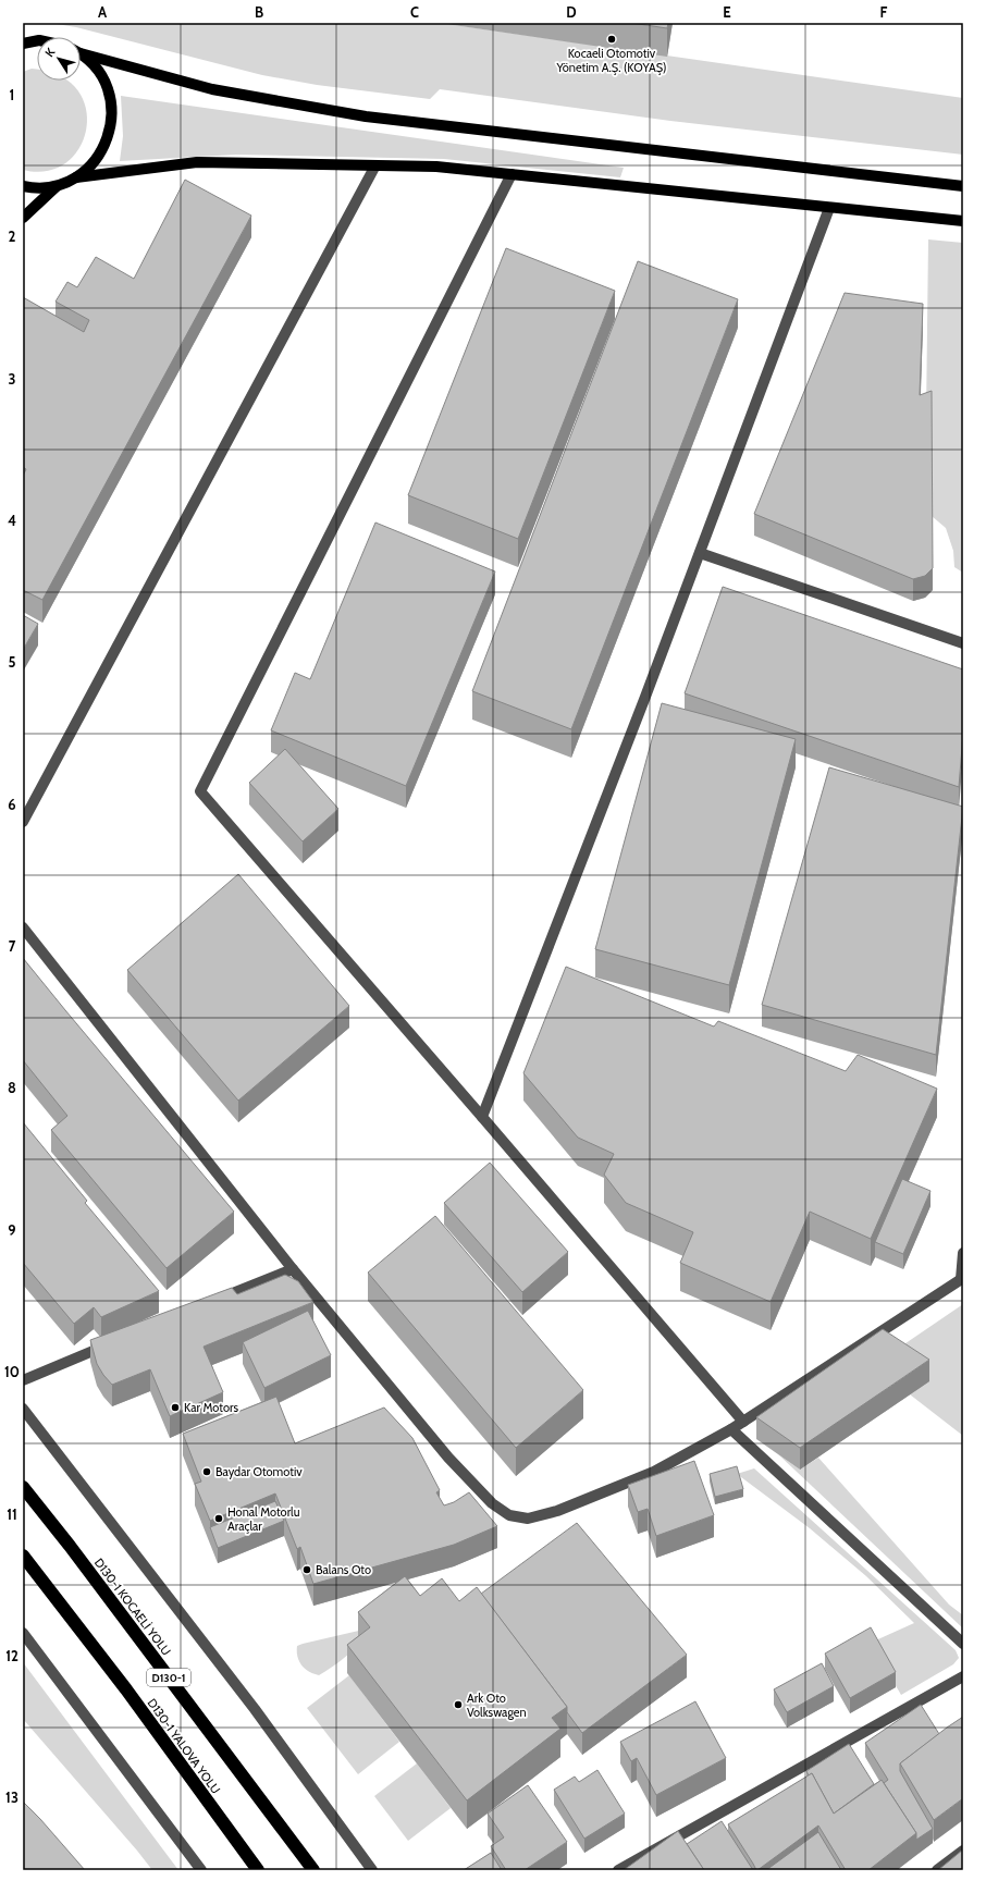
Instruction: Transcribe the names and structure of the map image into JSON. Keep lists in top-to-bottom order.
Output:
{
  "streets": {
    "highway": ["D130-1 KOCAELİ YOLU", "D130-1", "D130-1 YALOVA YOLU"]
  },
  "places": [
    "Kocaeli Otomotiv Yönetim A.Ş. (KOYAŞ)",
    "Kar Motors",
    "Baydar Otomotiv",
    "Honal Motorlu Araçlar",
    "Balans Oto",
    "Ark Oto Volkswagen"
  ],
  "north": "top left",
  "grid": {
    "columns": [
      "A",
      "B",
      "C",
      "D",
      "E",
      "F"
    ],
    "rows": [
      "1",
      "2",
      "3",
      "4",
      "5",
      "6",
      "7",
      "8",
      "9",
      "10",
      "11",
      "12",
      "13"
    ]
  }
}
